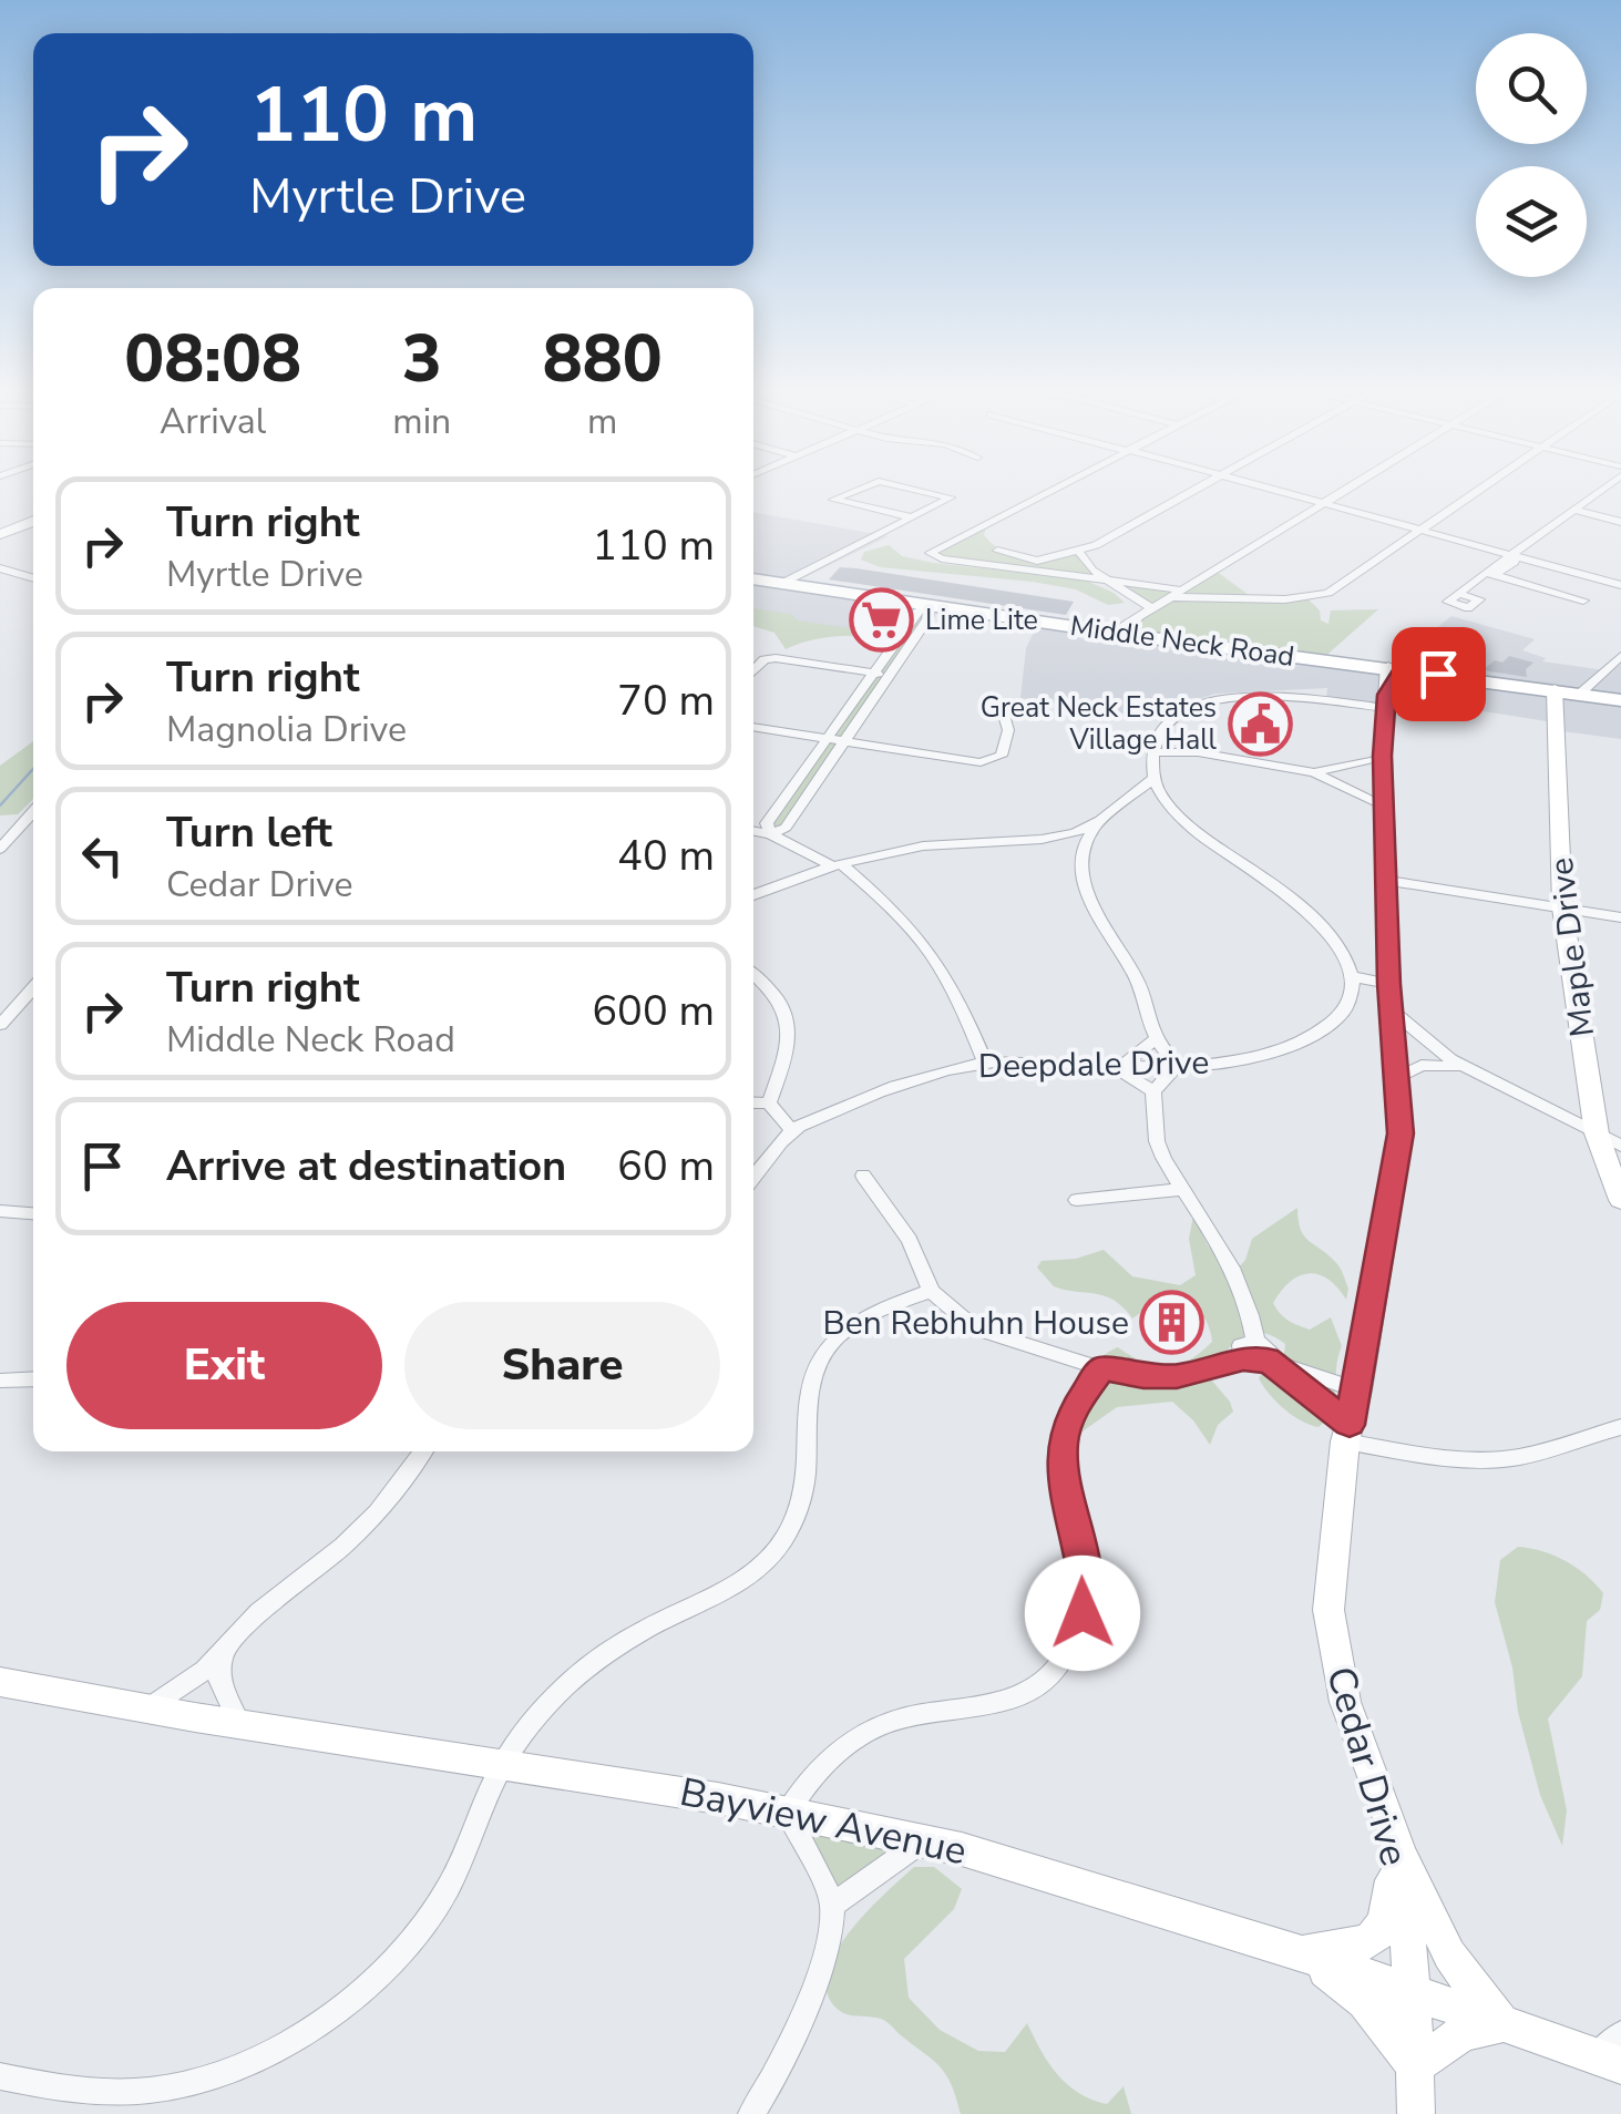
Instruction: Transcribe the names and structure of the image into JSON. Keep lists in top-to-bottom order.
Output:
{
  "streets": {
    "main road": ["Middle Neck Road"],
    "street": [
      "Maple Drive",
      "Deepdale Drive",
      "Cedar Drive",
      "Bayview Avenue"
    ]
  },
  "crossings": [
    ["Middle Neck Road", "Maple Drive"],
    ["Cedar Drive", "Bayview Avenue"]
  ],
  "places": {
    "supermarket": ["Lime Lite"],
    "public building": ["Great Neck Estates Village Hall"],
    "building": ["Ben Rebhuhn House"]
  },
  "page": {
    "turn": ["110 m", "Myrtle Drive"],
    "eta": [
      "08:08",
      "Arrival",
      "3",
      "min",
      "880",
      "m"
    ],
    "list": [
      {
        "name": "Turn right",
        "note": "Myrtle Drive",
        "value": "110 m"
      },
      {
        "name": "Turn right",
        "note": "Magnolia Drive",
        "value": "70 m"
      },
      {
        "name": "Turn left",
        "note": "Cedar Drive",
        "value": "40 m"
      },
      {
        "name": "Turn right",
        "note": "Middle Neck Road",
        "value": "600 m"
      },
      {
        "name": "Arrive at destination",
        "value": "60 m"
      }
    ],
    "buttons": ["Exit", "Share"]
  }
}
